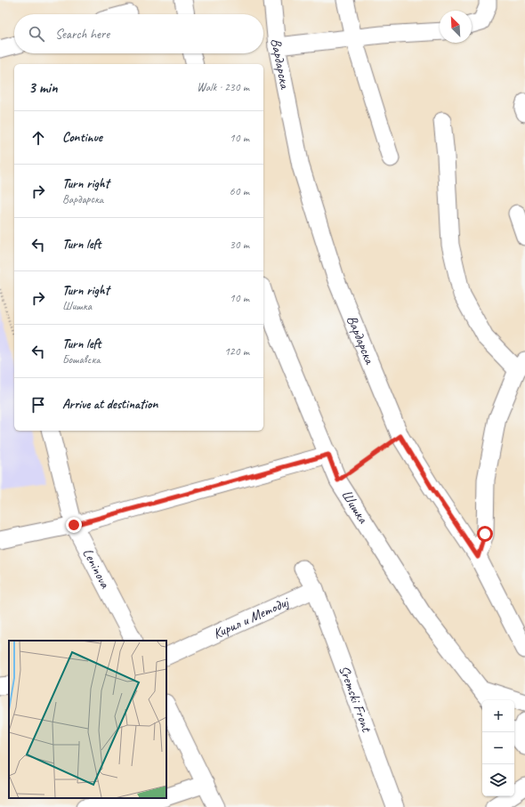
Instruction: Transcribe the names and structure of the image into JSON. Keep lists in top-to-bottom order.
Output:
{
  "streets": {
    "street": [
      "Вардарска",
      "Шишка",
      "Leninova",
      "Кирил и Методиј",
      "Sremski Front"
    ]
  },
  "crossings": [
    ["Кирил и Методиј", "Sremski Front"]
  ],
  "north": "top left",
  "page": {
    "search": "Search here",
    "heading": ["3 min", "Walk · 230 m"],
    "list": [
      ["Continue", "10 m"],
      ["Turn right", "Вардарска", "60 m"],
      ["Turn left", "30 m"],
      ["Turn right", "Шишка", "10 m"],
      ["Turn left", "Бошавска", "120 m"],
      "Arrive at destination"
    ],
    "map_buttons": ["+", "−"]
  }
}
